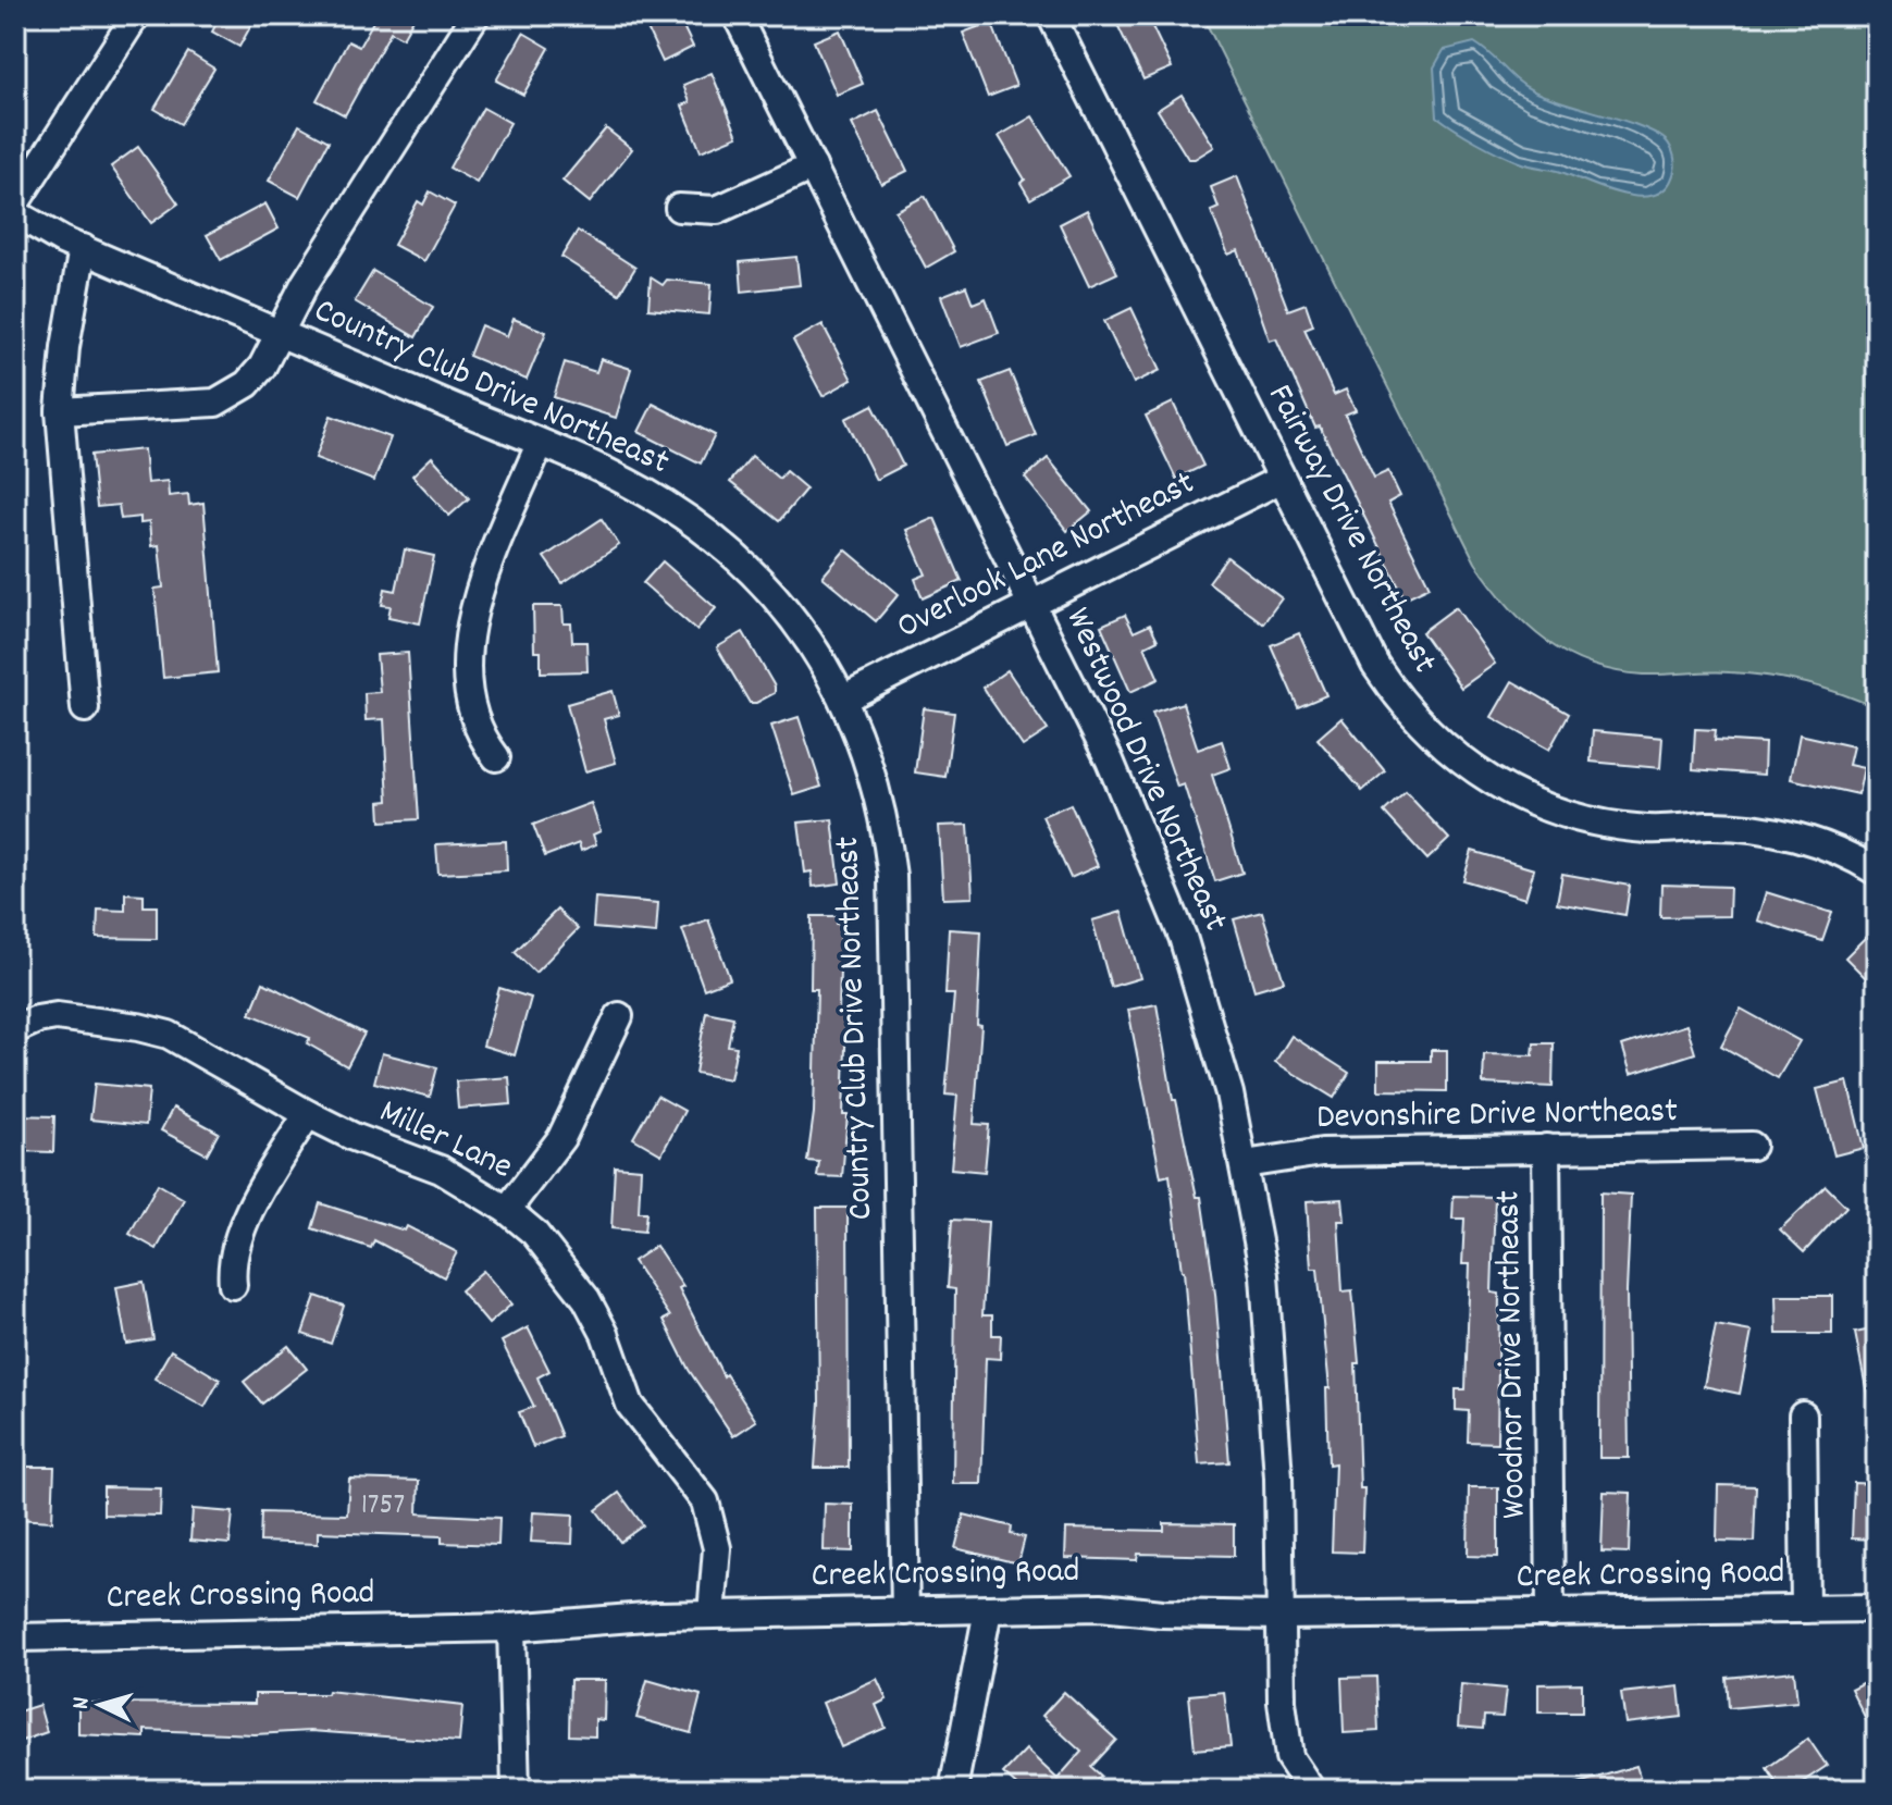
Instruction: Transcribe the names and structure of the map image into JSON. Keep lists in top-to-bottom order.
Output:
{
  "streets": {
    "street": [
      "Country Club Drive Northeast",
      "Fairway Drive Northeast",
      "Overlook Lane Northeast",
      "Westwood Drive Northeast",
      "Devonshire Drive Northeast",
      "Miller Lane",
      "Woodnor Drive Northeast",
      "Creek Crossing Road"
    ]
  },
  "crossings": [
    ["Country Club Drive Northeast", "Overlook Lane Northeast"],
    ["Country Club Drive Northeast", "Creek Crossing Road"],
    ["Fairway Drive Northeast", "Overlook Lane Northeast"],
    ["Overlook Lane Northeast", "Westwood Drive Northeast"],
    ["Westwood Drive Northeast", "Devonshire Drive Northeast"],
    ["Westwood Drive Northeast", "Creek Crossing Road"],
    ["Devonshire Drive Northeast", "Woodnor Drive Northeast"],
    ["Miller Lane", "Creek Crossing Road"],
    ["Woodnor Drive Northeast", "Creek Crossing Road"]
  ],
  "house_numbers": ["1757"],
  "north": "left"
}
